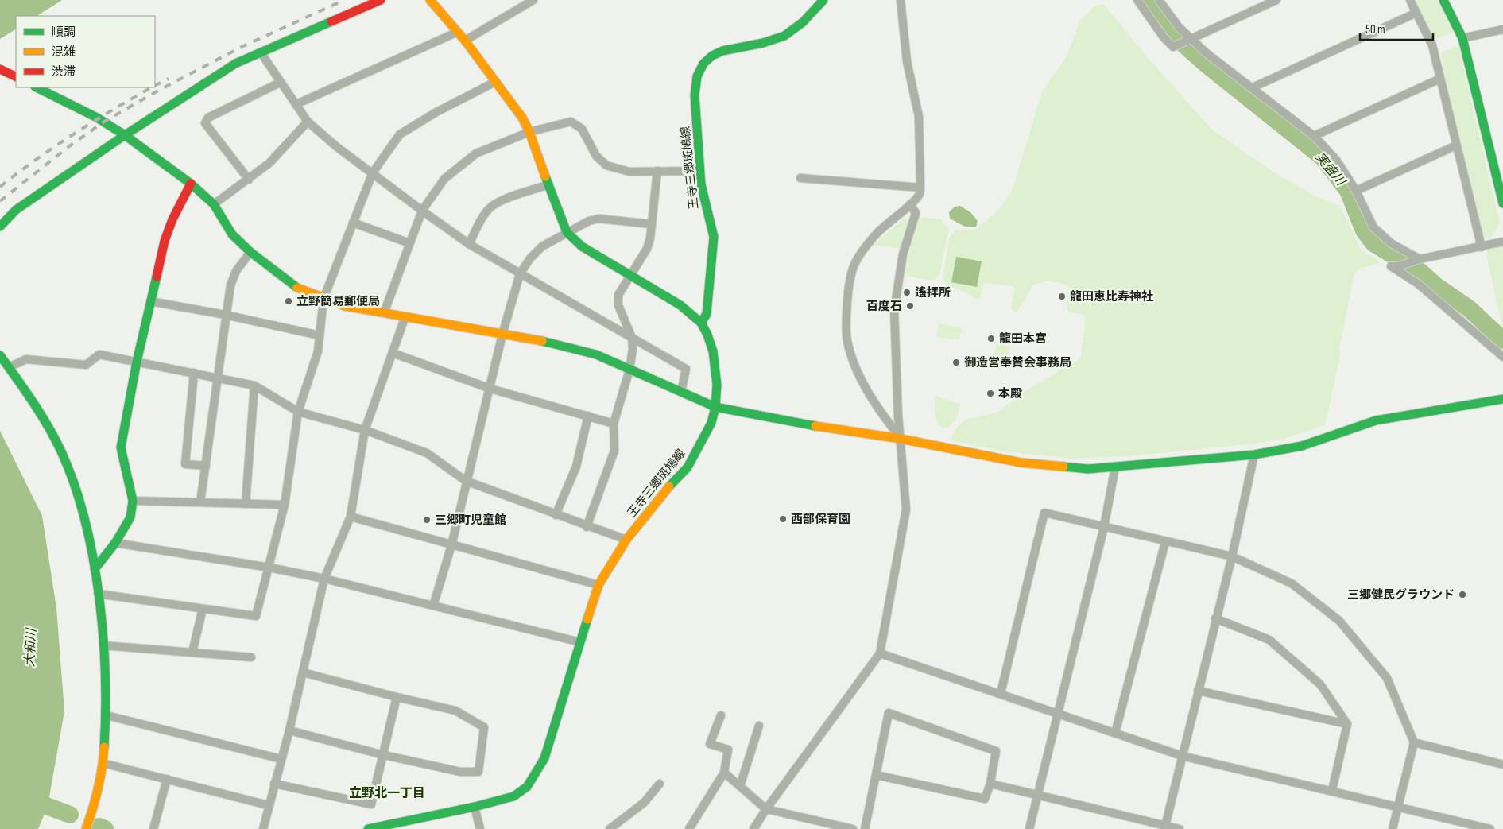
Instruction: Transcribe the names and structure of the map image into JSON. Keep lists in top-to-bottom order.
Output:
{
  "streets": {
    "street": ["王寺三郷斑鳩線"]
  },
  "districts": ["立野北一丁目"],
  "water": ["実盛川", "大和川"],
  "places": [
    "遙拝所",
    "龍田恵比寿神社",
    "立野簡易郵便局",
    "百度石",
    "龍田本宮",
    "御造営奉賛会事務局",
    "本殿",
    "西部保育園",
    "三郷町児童館",
    "三郷健民グラウンド"
  ],
  "legend": ["順調", "混雑", "渋滞"],
  "scale_bar": "50 m"
}
